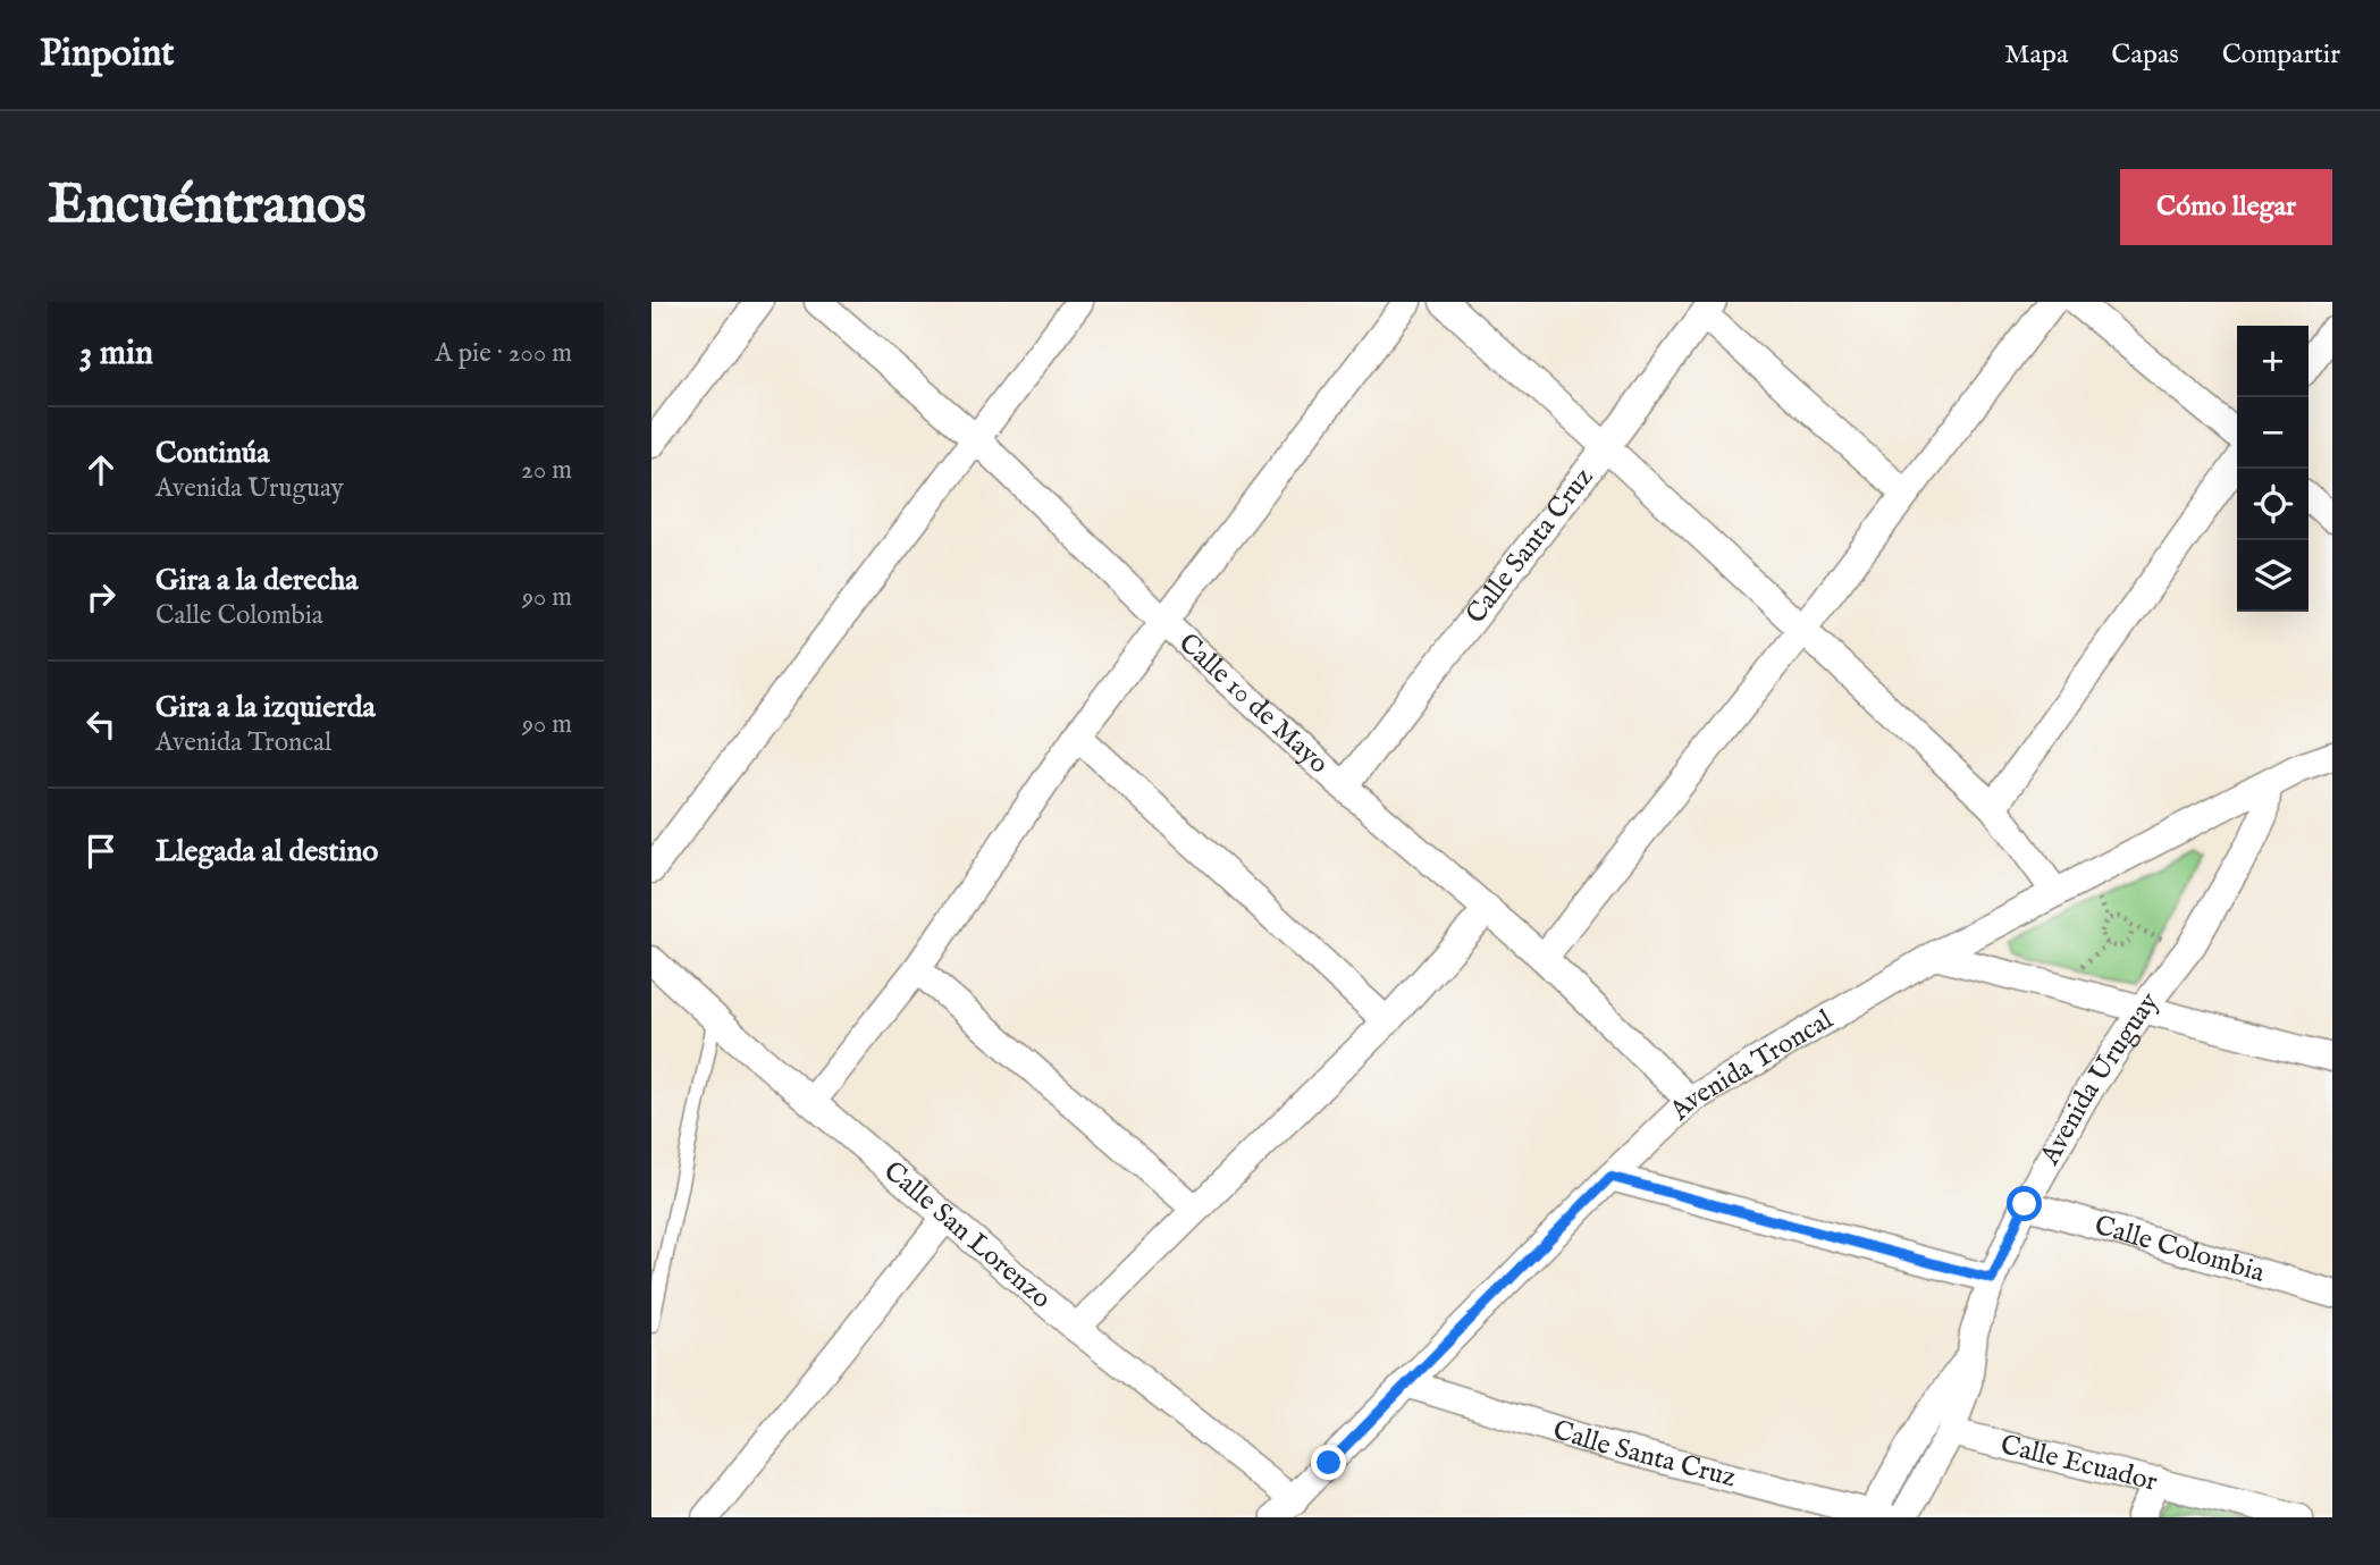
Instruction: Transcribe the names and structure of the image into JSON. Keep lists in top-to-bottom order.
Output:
{
  "streets": {
    "street": [
      "Calle Santa Cruz",
      "Calle 10 de Mayo",
      "Avenida Troncal",
      "Avenida Uruguay",
      "Calle San Lorenzo",
      "Calle Colombia",
      "Calle Ecuador"
    ]
  },
  "crossings": [
    ["Calle Santa Cruz", "Calle 10 de Mayo"],
    ["Calle Santa Cruz", "Avenida Troncal"],
    ["Calle 10 de Mayo", "Avenida Troncal"],
    ["Avenida Troncal", "Avenida Uruguay"],
    ["Avenida Troncal", "Calle San Lorenzo"],
    ["Avenida Uruguay", "Calle Colombia"],
    ["Avenida Uruguay", "Calle Ecuador"]
  ],
  "page": {
    "header": "Pinpoint",
    "nav": ["Mapa", "Capas", "Compartir"],
    "buttons": "Cómo llegar",
    "title": "Encuéntranos",
    "heading": ["3 min", "A pie · 200 m"],
    "map_buttons": ["+", "−"],
    "list": [
      ["Continúa", "Avenida Uruguay", "20 m"],
      ["Gira a la derecha", "Calle Colombia", "90 m"],
      ["Gira a la izquierda", "Avenida Troncal", "90 m"],
      "Llegada al destino"
    ]
  }
}
